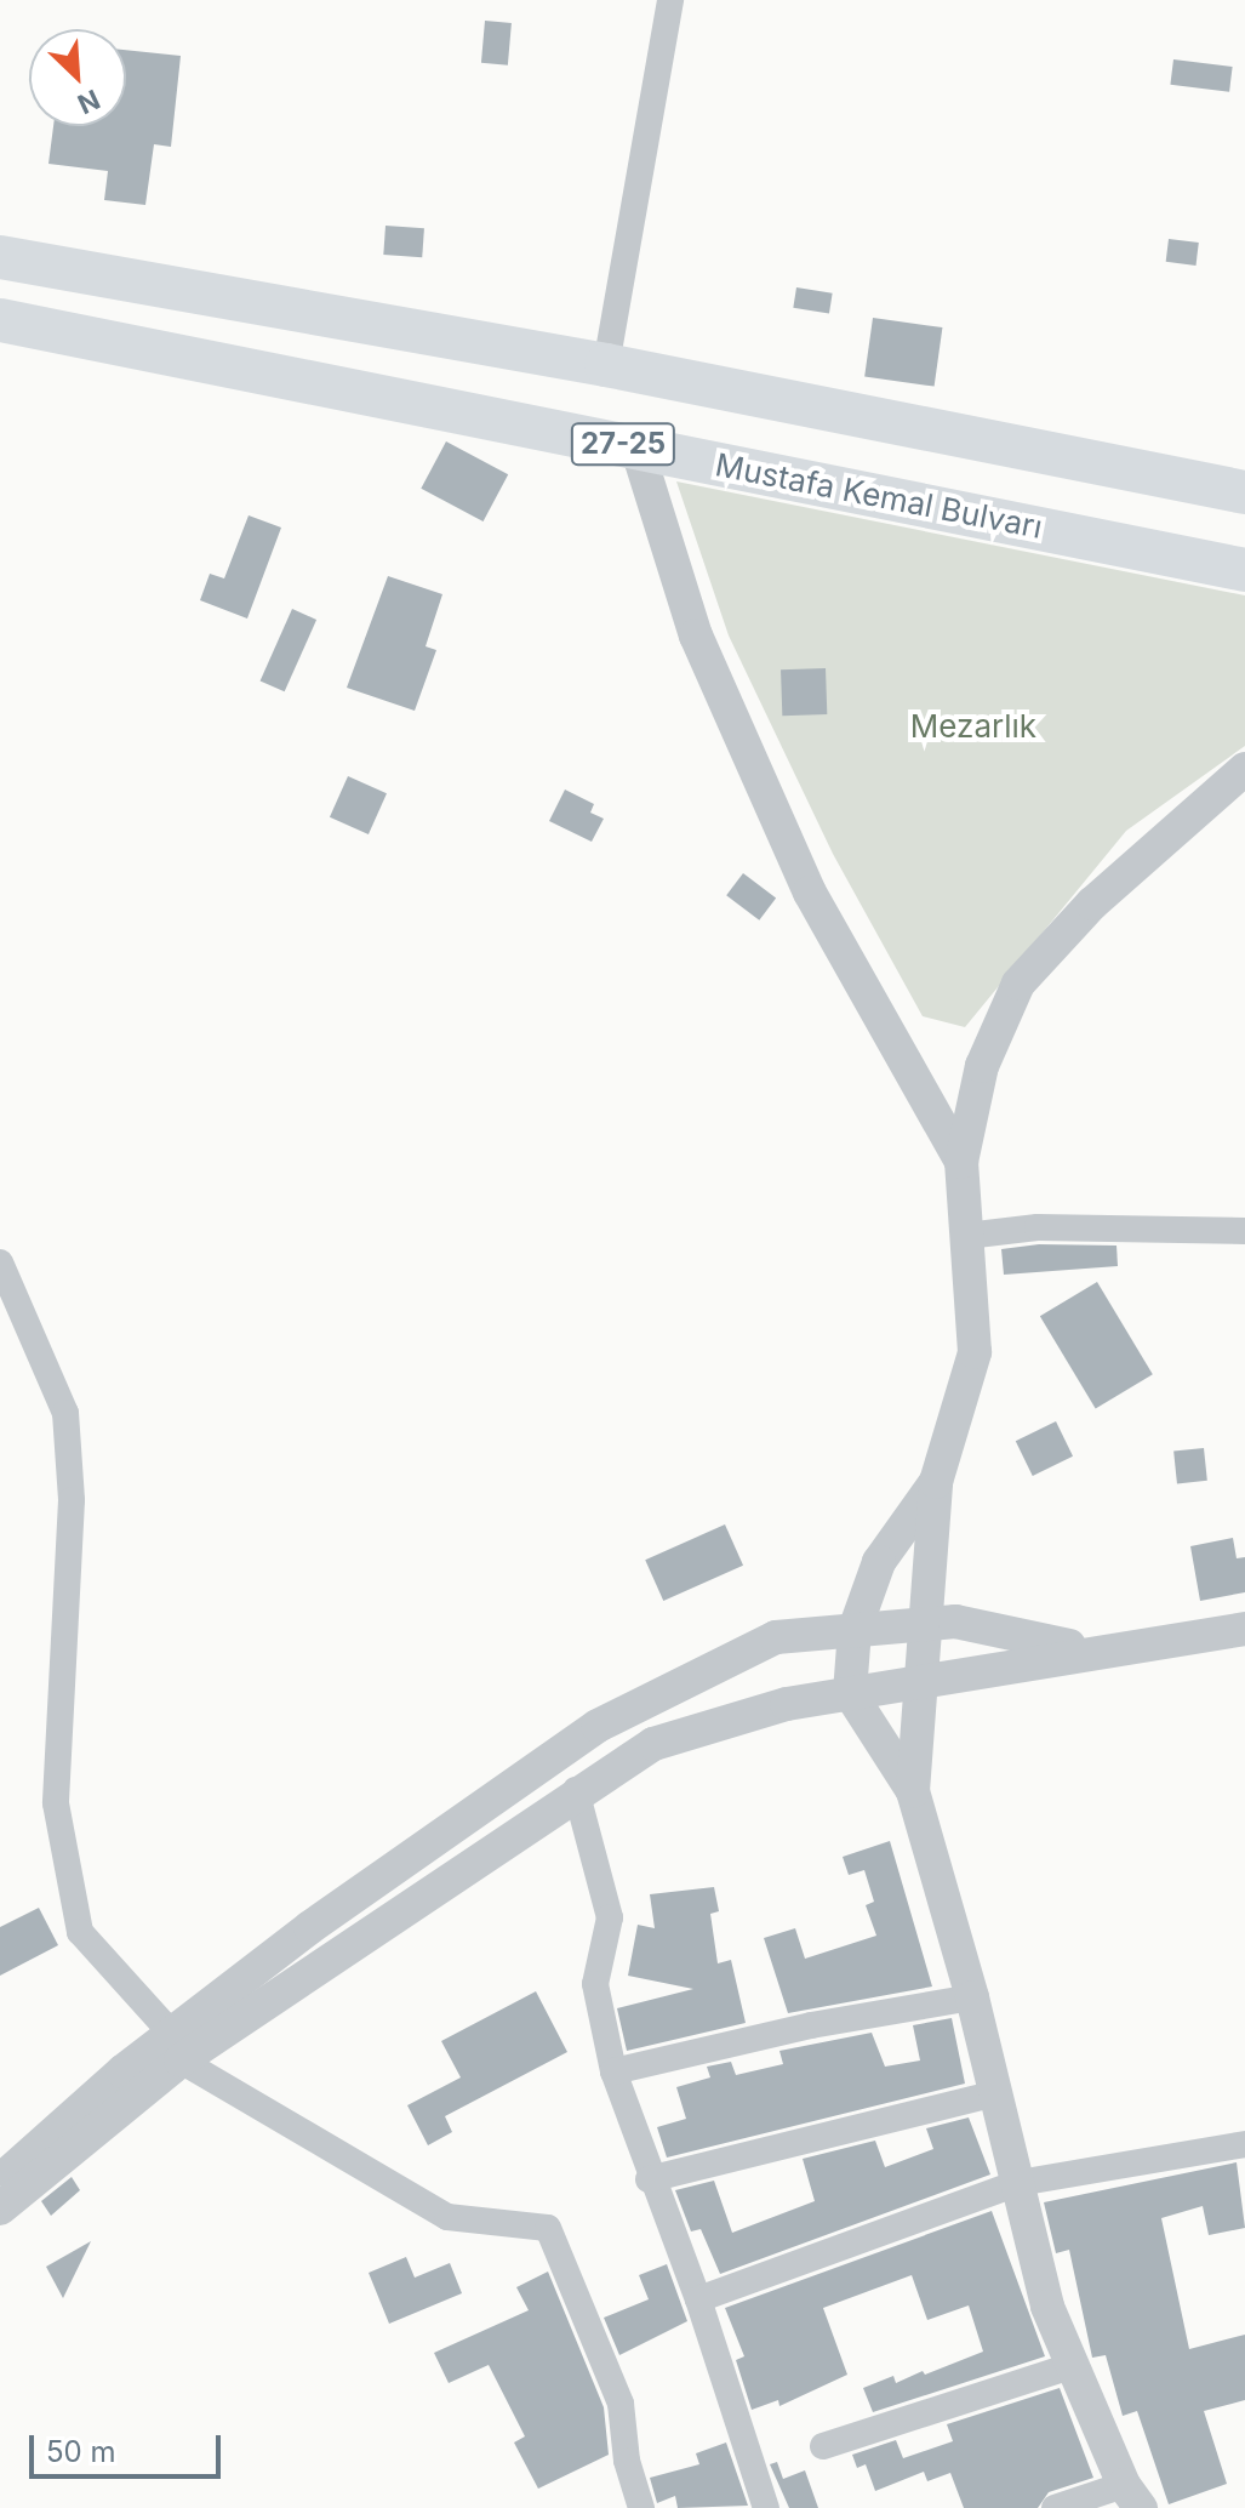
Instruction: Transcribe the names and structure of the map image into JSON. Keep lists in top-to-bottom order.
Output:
{
  "streets": {
    "highway": ["27-25", "Mustafa Kemal Bulvarı"]
  },
  "parks": ["Mezarlık"],
  "scale_bar": "50 m",
  "north": "bottom right"
}
